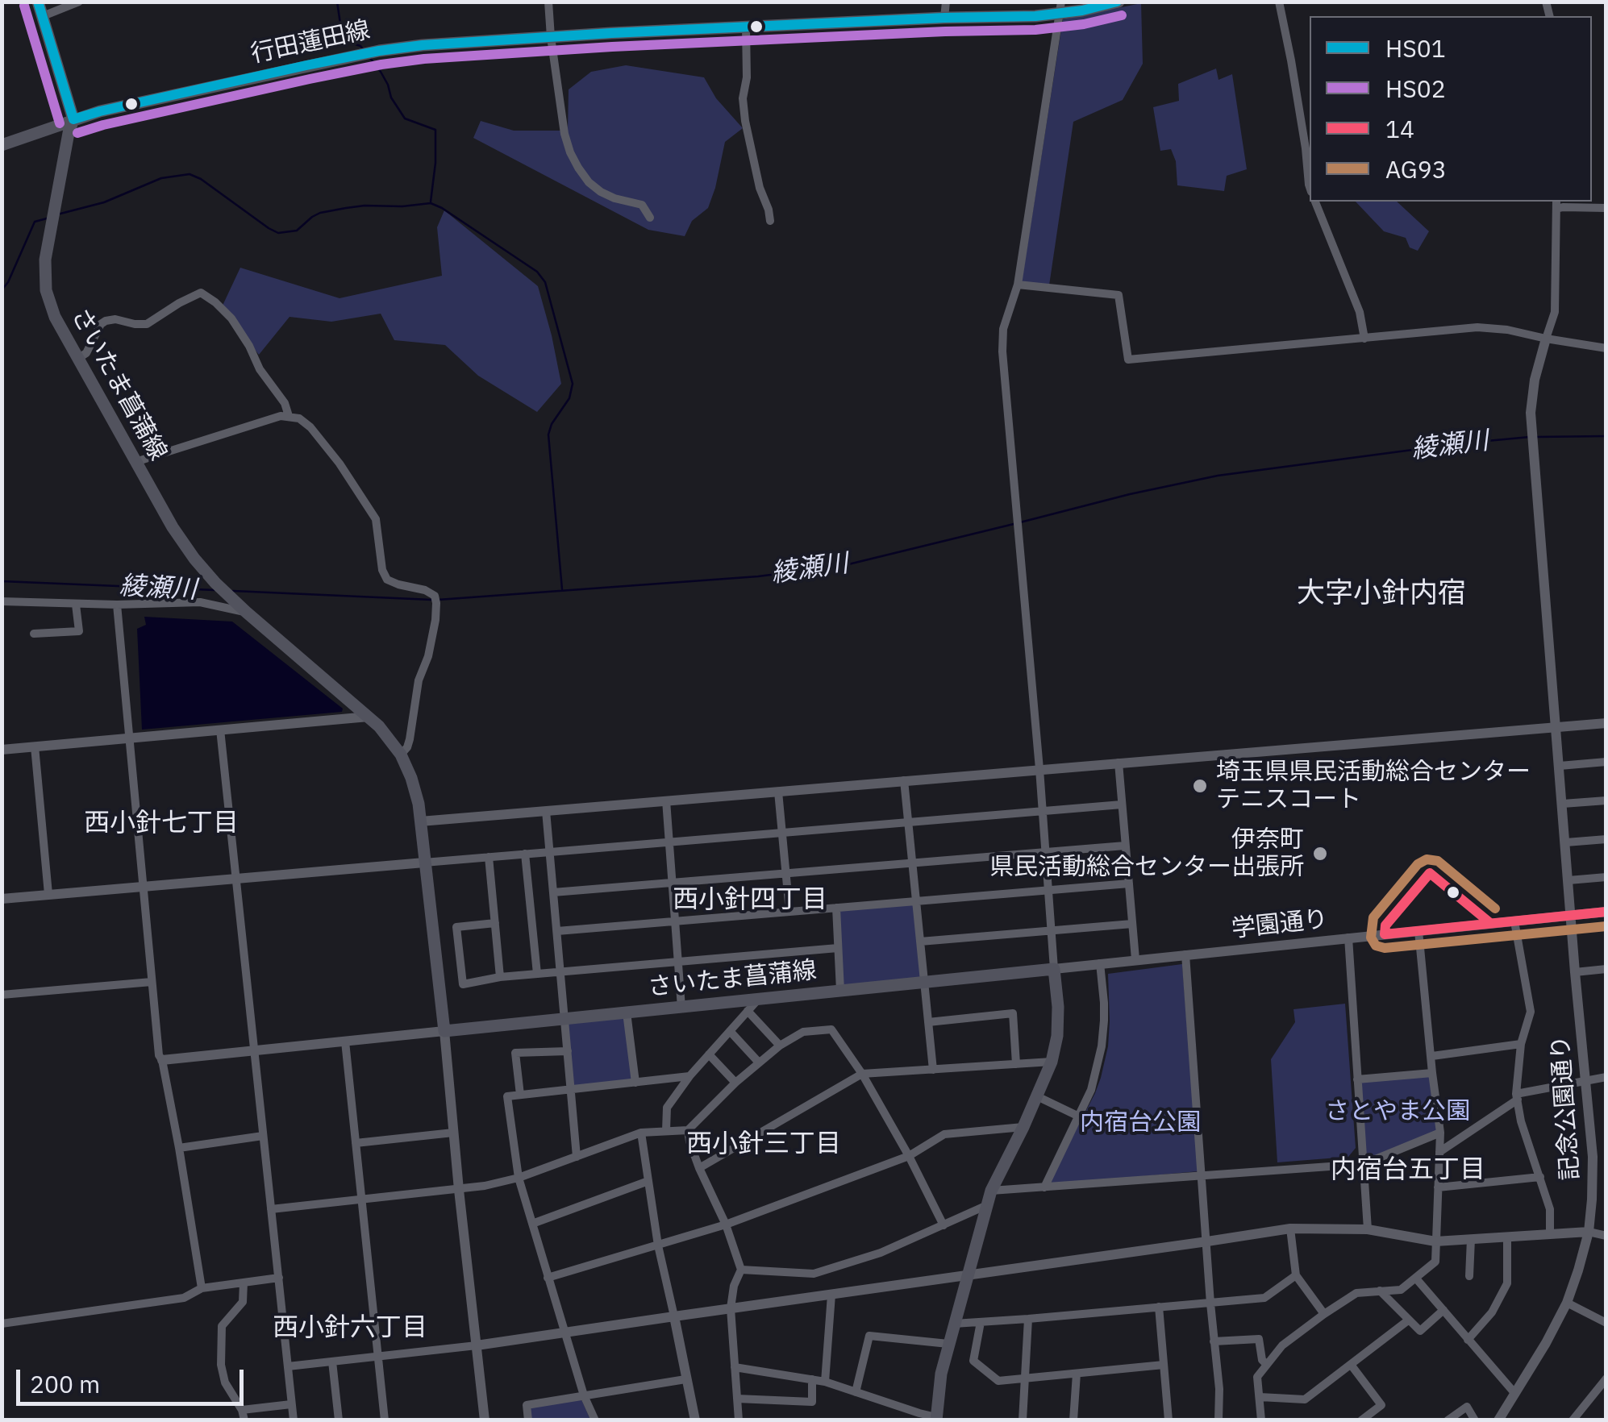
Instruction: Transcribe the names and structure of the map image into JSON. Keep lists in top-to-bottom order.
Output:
{
  "streets": {
    "main road": ["行田蓮田線", "さいたま菖蒲線"],
    "street": ["学園通り", "記念公園通り"]
  },
  "crossings": [
    ["行田蓮田線", "さいたま菖蒲線"],
    ["さいたま菖蒲線", "学園通り"],
    ["学園通り", "記念公園通り"]
  ],
  "districts": [
    "大字小針内宿",
    "西小針七丁目",
    "西小針四丁目",
    "西小針三丁目",
    "内宿台五丁目",
    "西小針六丁目"
  ],
  "water": ["綾瀬川"],
  "parks": ["さとやま公園", "内宿台公園"],
  "places": ["埼玉県県民活動総合センター テニスコート", "伊奈町 県民活動総合センター出張所"],
  "lines": [
    "transit line HS01",
    "transit line HS02",
    "transit line AG93",
    "transit line 14"
  ],
  "legend": [
    "HS01",
    "HS02",
    "14",
    "AG93"
  ],
  "scale_bar": "200 m"
}
